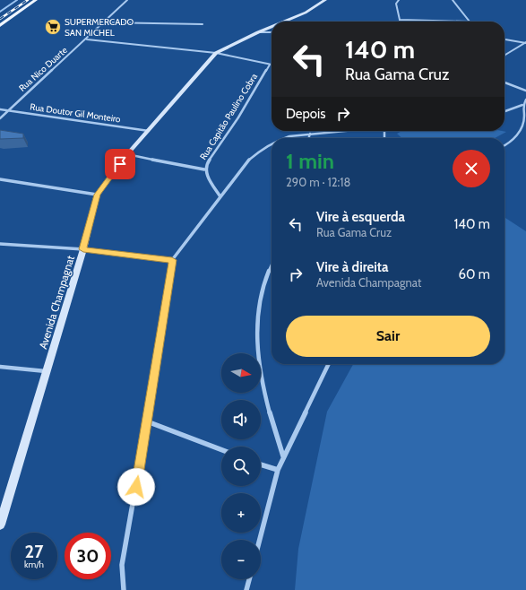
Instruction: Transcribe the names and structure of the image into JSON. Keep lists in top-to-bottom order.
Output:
{
  "streets": {
    "street": [
      "Rua Nico Duarte",
      "Rua Doutor Gil Monteiro",
      "Rua Capitão Paulino Cobra",
      "Avenida Champagnat"
    ]
  },
  "crossings": [
    ["Rua Nico Duarte", "Rua Doutor Gil Monteiro"],
    ["Rua Doutor Gil Monteiro", "Avenida Champagnat"]
  ],
  "places": {
    "supermarket": ["SUPERMERCADO SAN MICHEL"]
  },
  "north": "right",
  "page": {
    "turn": ["140 m", "Rua Gama Cruz"],
    "then": "Depois",
    "heading": ["1 min", "290 m · 12:18"],
    "list": [
      {
        "name": "Vire à esquerda",
        "note": "Rua Gama Cruz",
        "value": "140 m"
      },
      {
        "name": "Vire à direita",
        "note": "Avenida Champagnat",
        "value": "60 m"
      }
    ],
    "buttons": "Sair",
    "map_buttons": ["+", "−"],
    "speed": "27 km/h",
    "limit": "30"
  }
}
